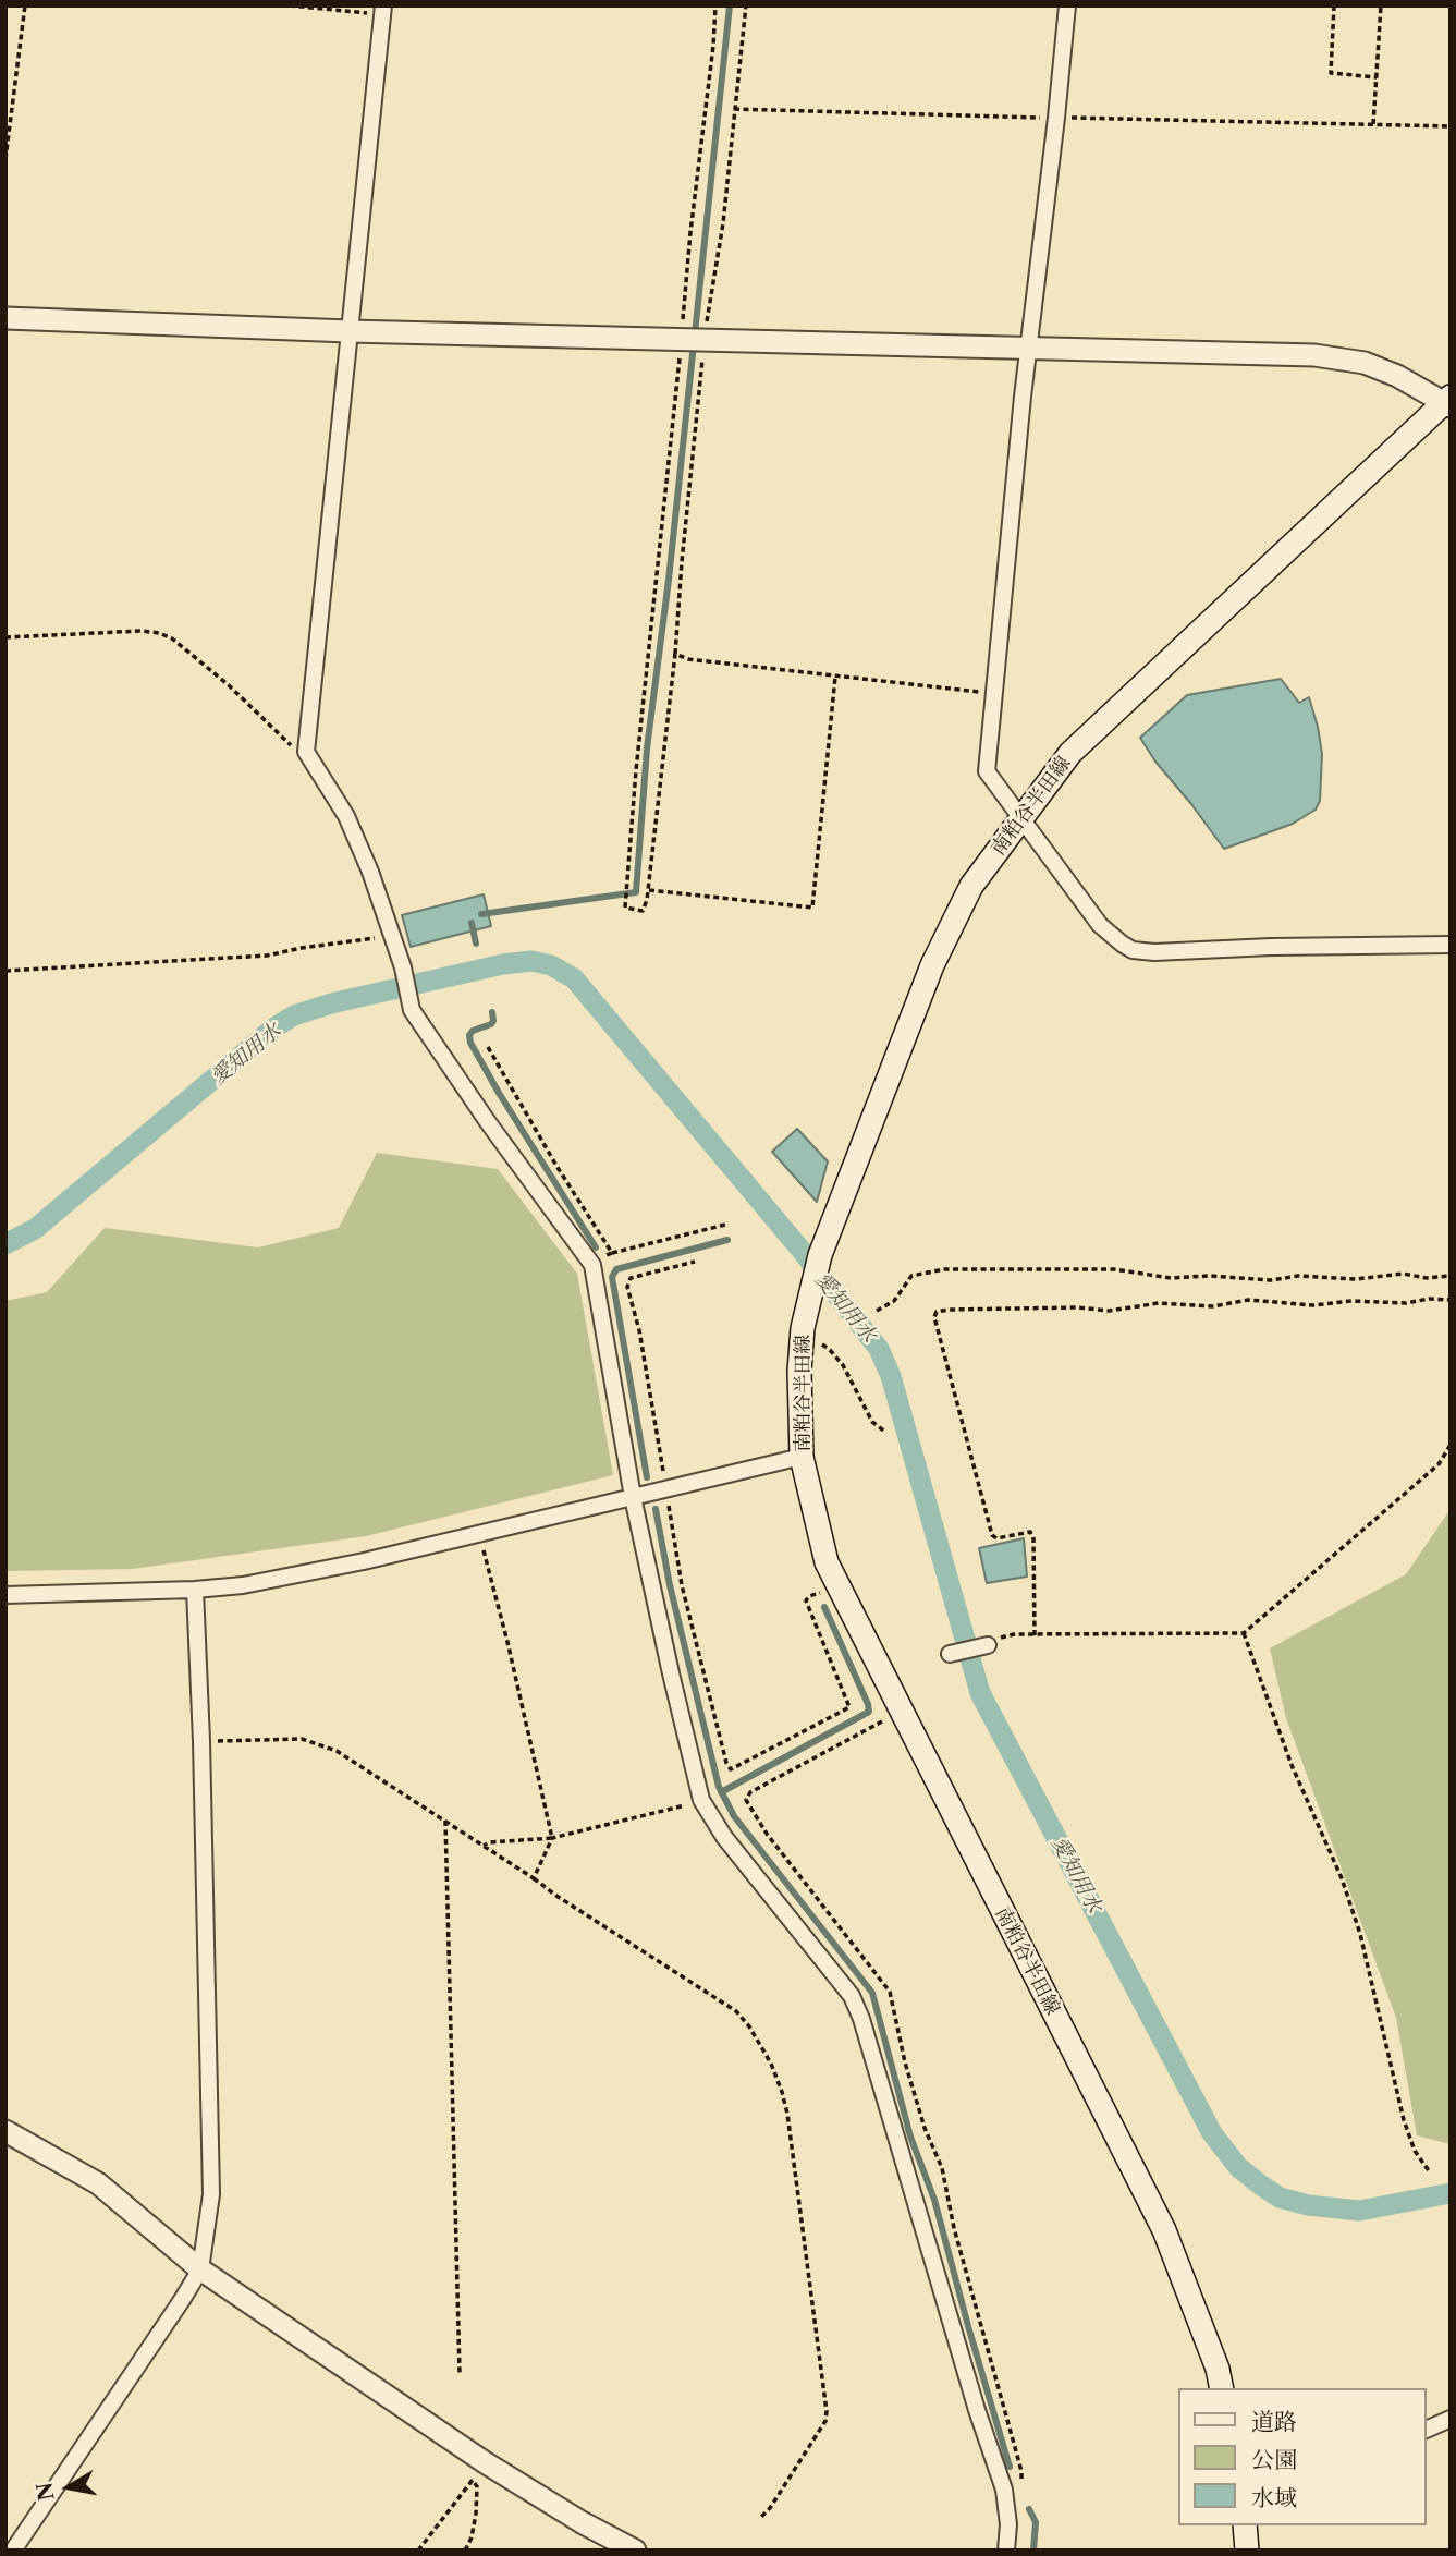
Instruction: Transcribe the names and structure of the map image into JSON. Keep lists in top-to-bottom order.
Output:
{
  "streets": {
    "main road": ["南粕谷半田線"]
  },
  "water": ["愛知用水"],
  "legend": ["道路", "公園", "水域"],
  "north": "left"
}
